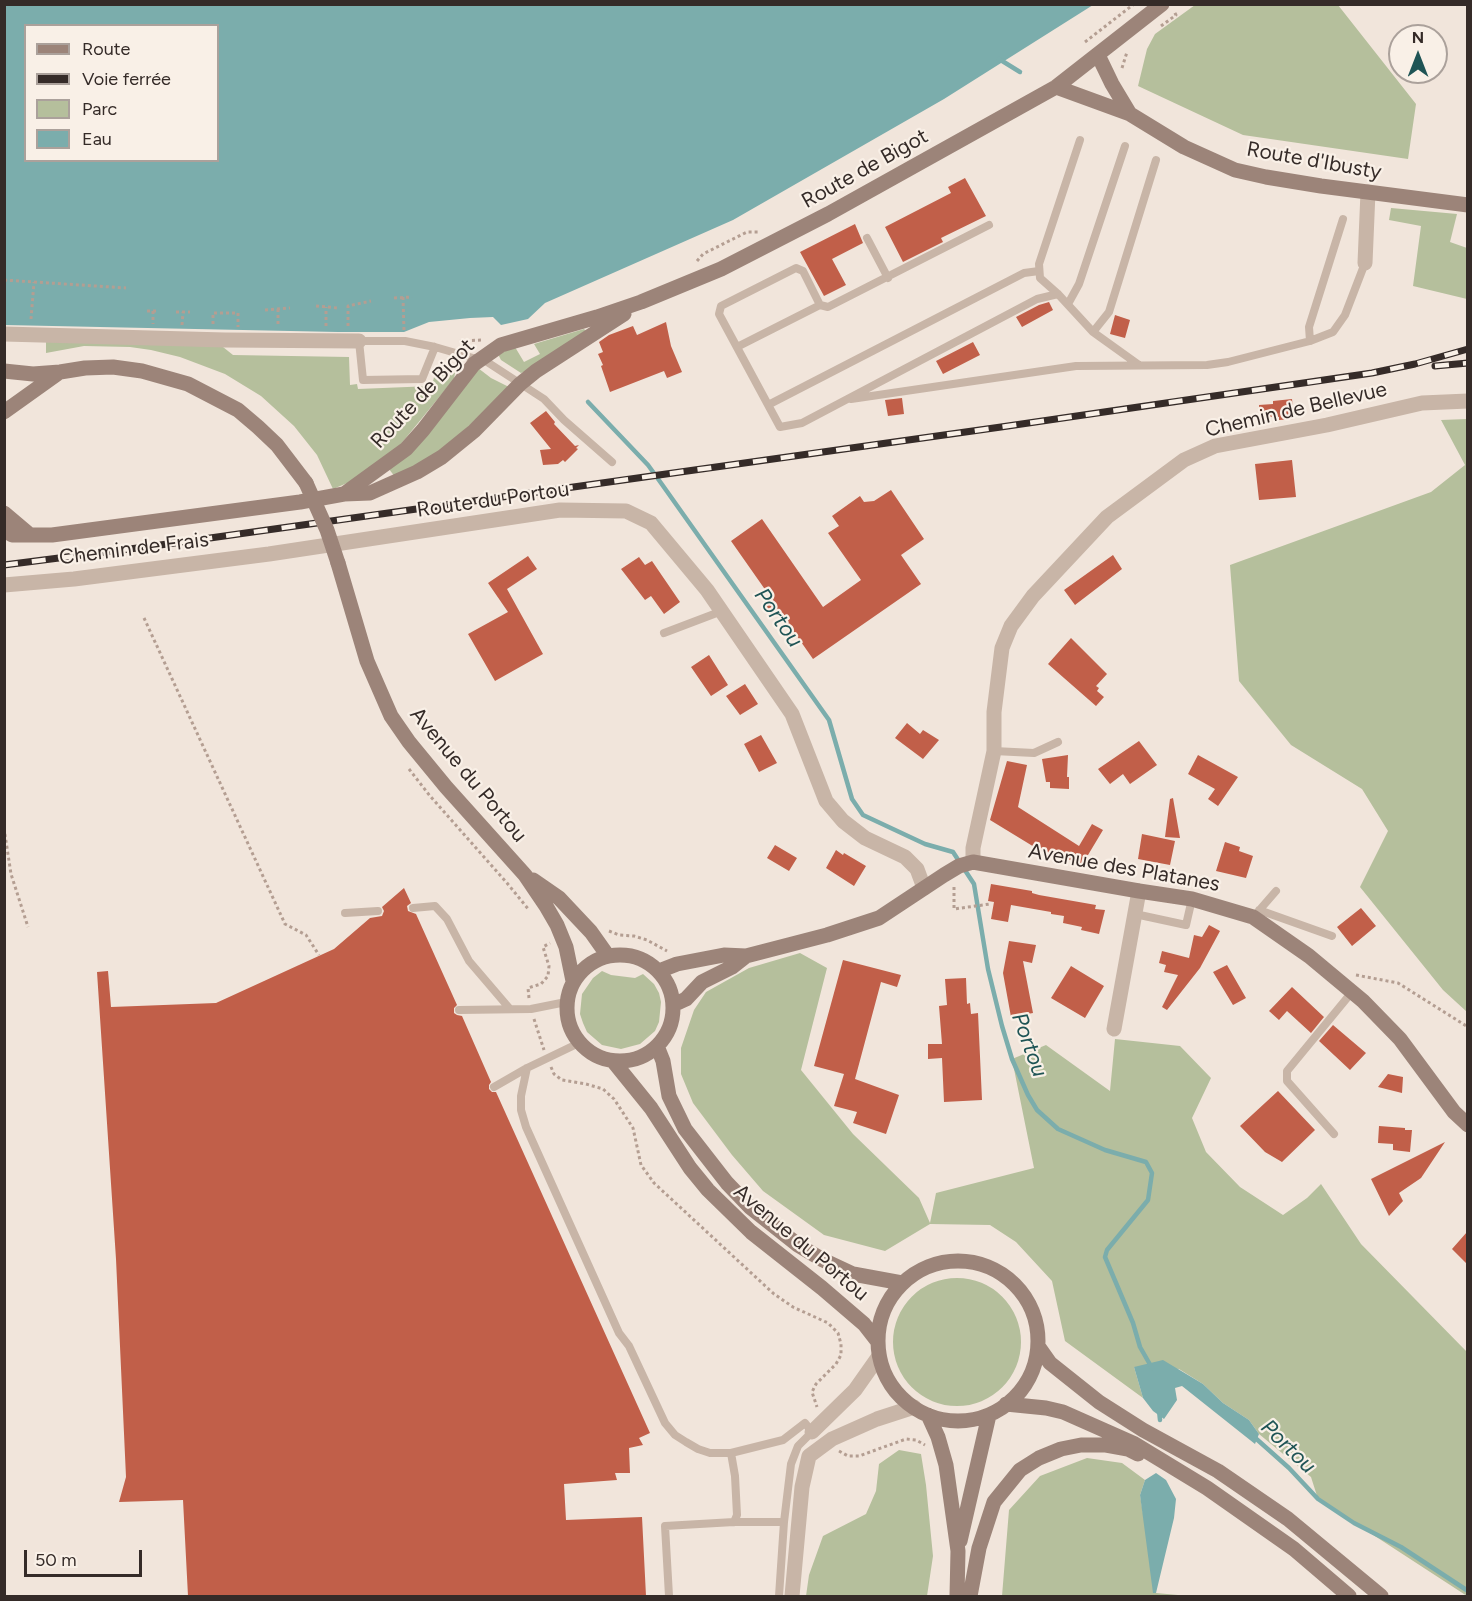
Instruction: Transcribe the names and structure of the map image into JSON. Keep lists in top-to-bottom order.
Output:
{
  "streets": {
    "main road": [
      "Route d'Ibusty",
      "Route de Bigot",
      "Avenue du Portou",
      "Avenue des Platanes"
    ],
    "street": ["Chemin de Bellevue", "Route du Portou", "Chemin de Frais"]
  },
  "crossings": [
    ["Route d'Ibusty", "Route de Bigot"],
    ["Chemin de Bellevue", "Avenue des Platanes"],
    ["Route du Portou", "Chemin de Frais"]
  ],
  "water": ["Portou"],
  "legend": [
    "Route",
    "Voie ferrée",
    "Parc",
    "Eau"
  ],
  "scale_bar": "50 m",
  "north": "top"
}
